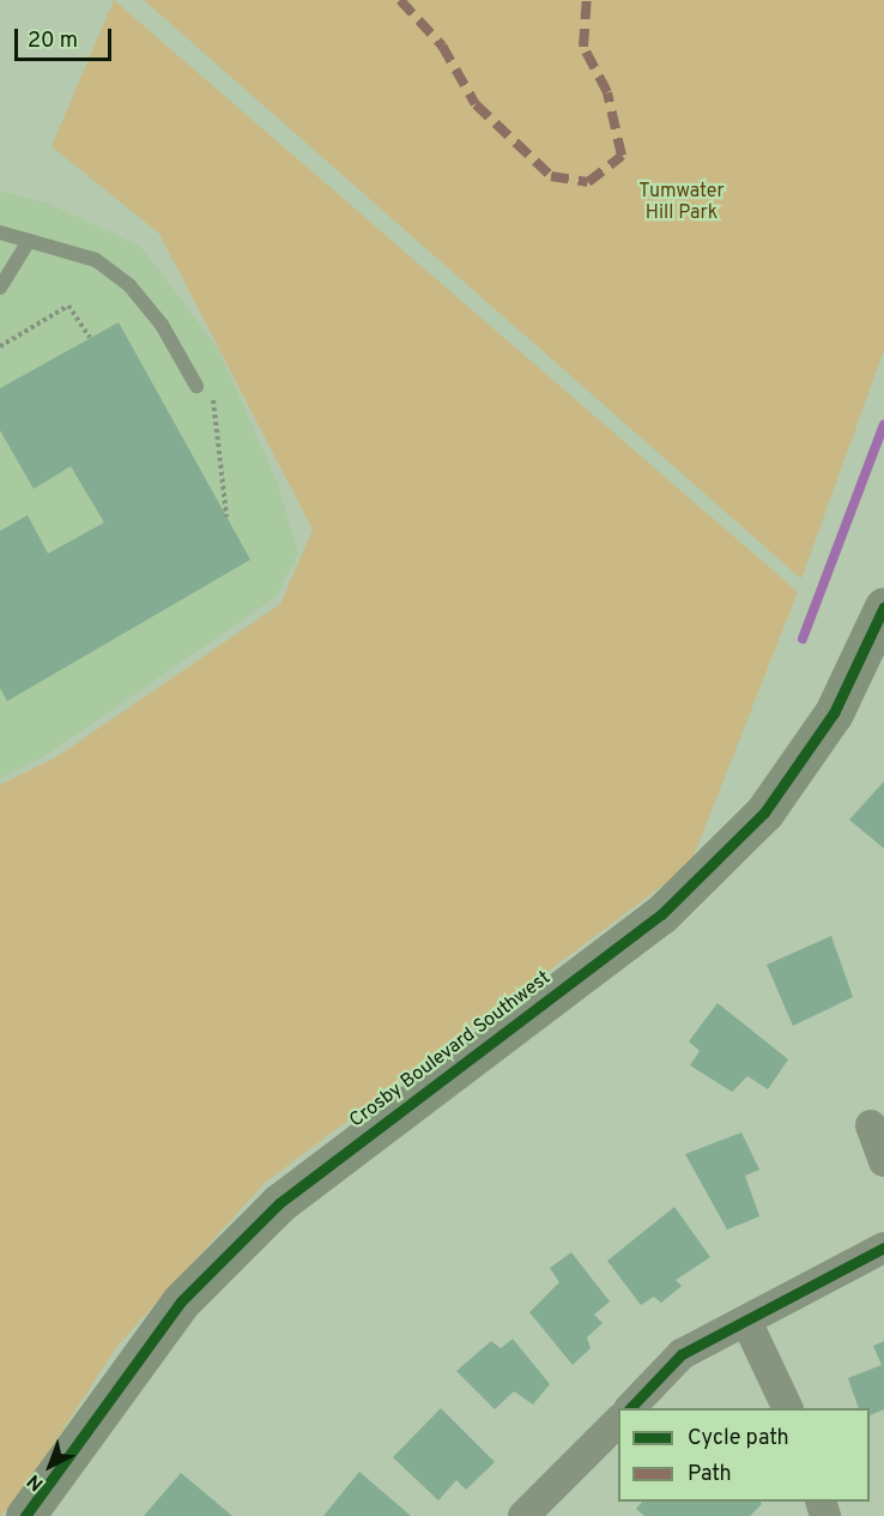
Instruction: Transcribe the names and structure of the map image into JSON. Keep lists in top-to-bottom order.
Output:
{
  "streets": {
    "street": ["Crosby Boulevard Southwest"]
  },
  "parks": ["Tumwater Hill Park"],
  "legend": ["Cycle path", "Path"],
  "scale_bar": "20 m",
  "north": "bottom left"
}
